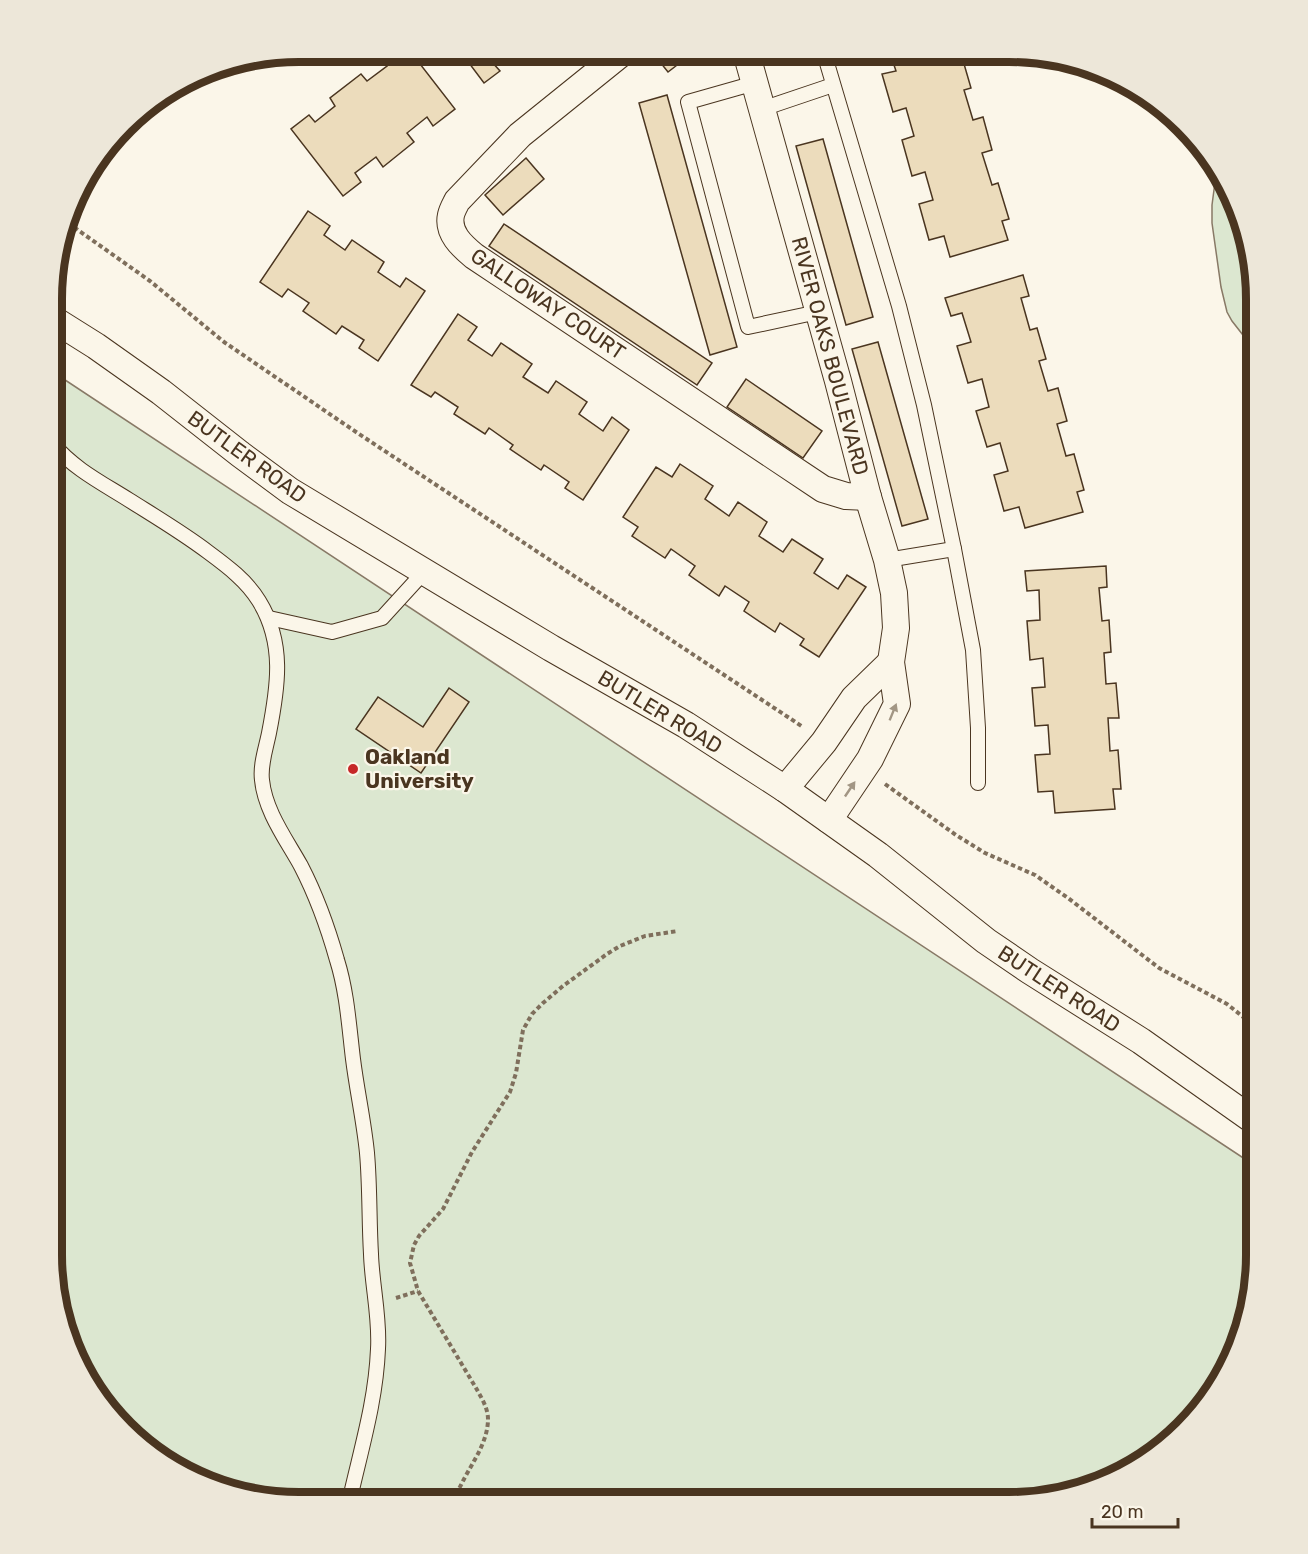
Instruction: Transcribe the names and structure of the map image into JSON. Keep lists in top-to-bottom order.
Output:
{
  "streets": {
    "street": ["GALLOWAY COURT", "RIVER OAKS BOULEVARD", "BUTLER ROAD"]
  },
  "crossings": [
    ["GALLOWAY COURT", "RIVER OAKS BOULEVARD"],
    ["RIVER OAKS BOULEVARD", "BUTLER ROAD"]
  ],
  "places": ["Oakland University"],
  "scale_bar": "20 m"
}
